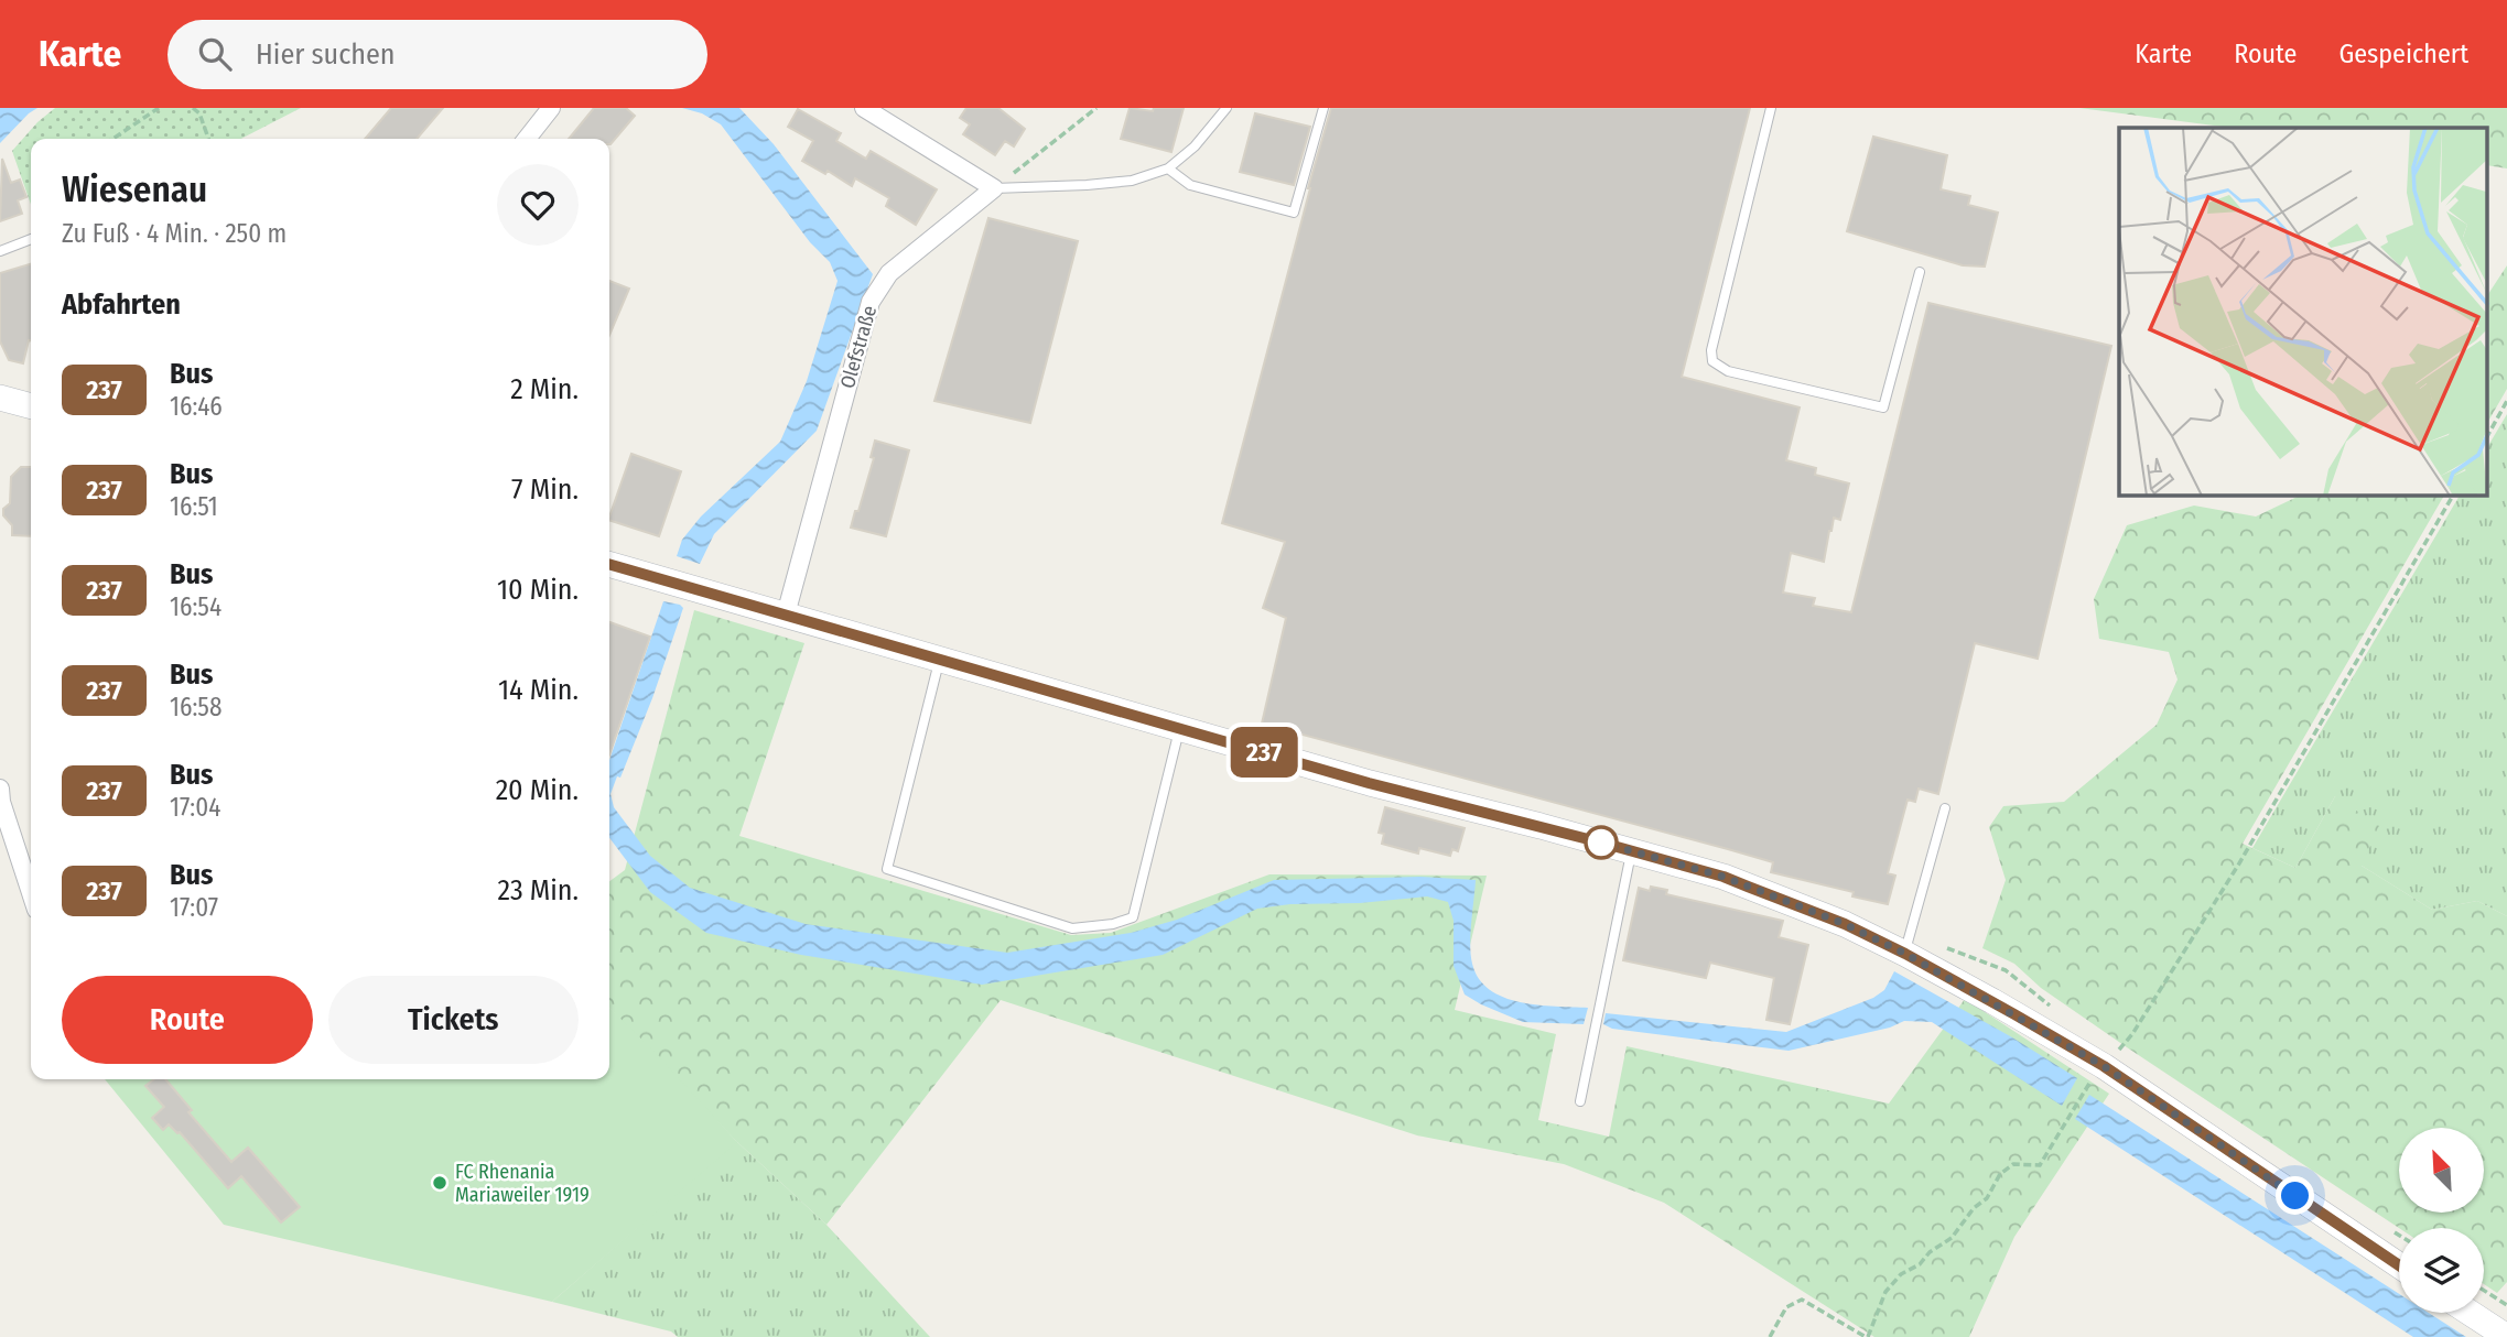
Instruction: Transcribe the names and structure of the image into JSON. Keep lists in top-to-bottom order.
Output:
{
  "streets": {
    "street": ["Olefstraße"]
  },
  "places": ["FC Rhenania Mariaweiler 1919"],
  "lines": ["bus line 237"],
  "north": "top left",
  "page": {
    "header": "Karte",
    "search": "Hier suchen",
    "nav": ["Karte", "Route", "Gespeichert"],
    "on_map": "237",
    "heading": [
      ["Wiesenau", "Zu Fuß · 4 Min. · 250 m"],
      "Abfahrten"
    ],
    "list": [
      {
        "mark": "237",
        "name": "Bus",
        "note": "16:46",
        "value": "2 Min."
      },
      {
        "mark": "237",
        "name": "Bus",
        "note": "16:51",
        "value": "7 Min."
      },
      {
        "mark": "237",
        "name": "Bus",
        "note": "16:54",
        "value": "10 Min."
      },
      {
        "mark": "237",
        "name": "Bus",
        "note": "16:58",
        "value": "14 Min."
      },
      {
        "mark": "237",
        "name": "Bus",
        "note": "17:04",
        "value": "20 Min."
      },
      {
        "mark": "237",
        "name": "Bus",
        "note": "17:07",
        "value": "23 Min."
      }
    ],
    "buttons": ["Route", "Tickets"]
  }
}
